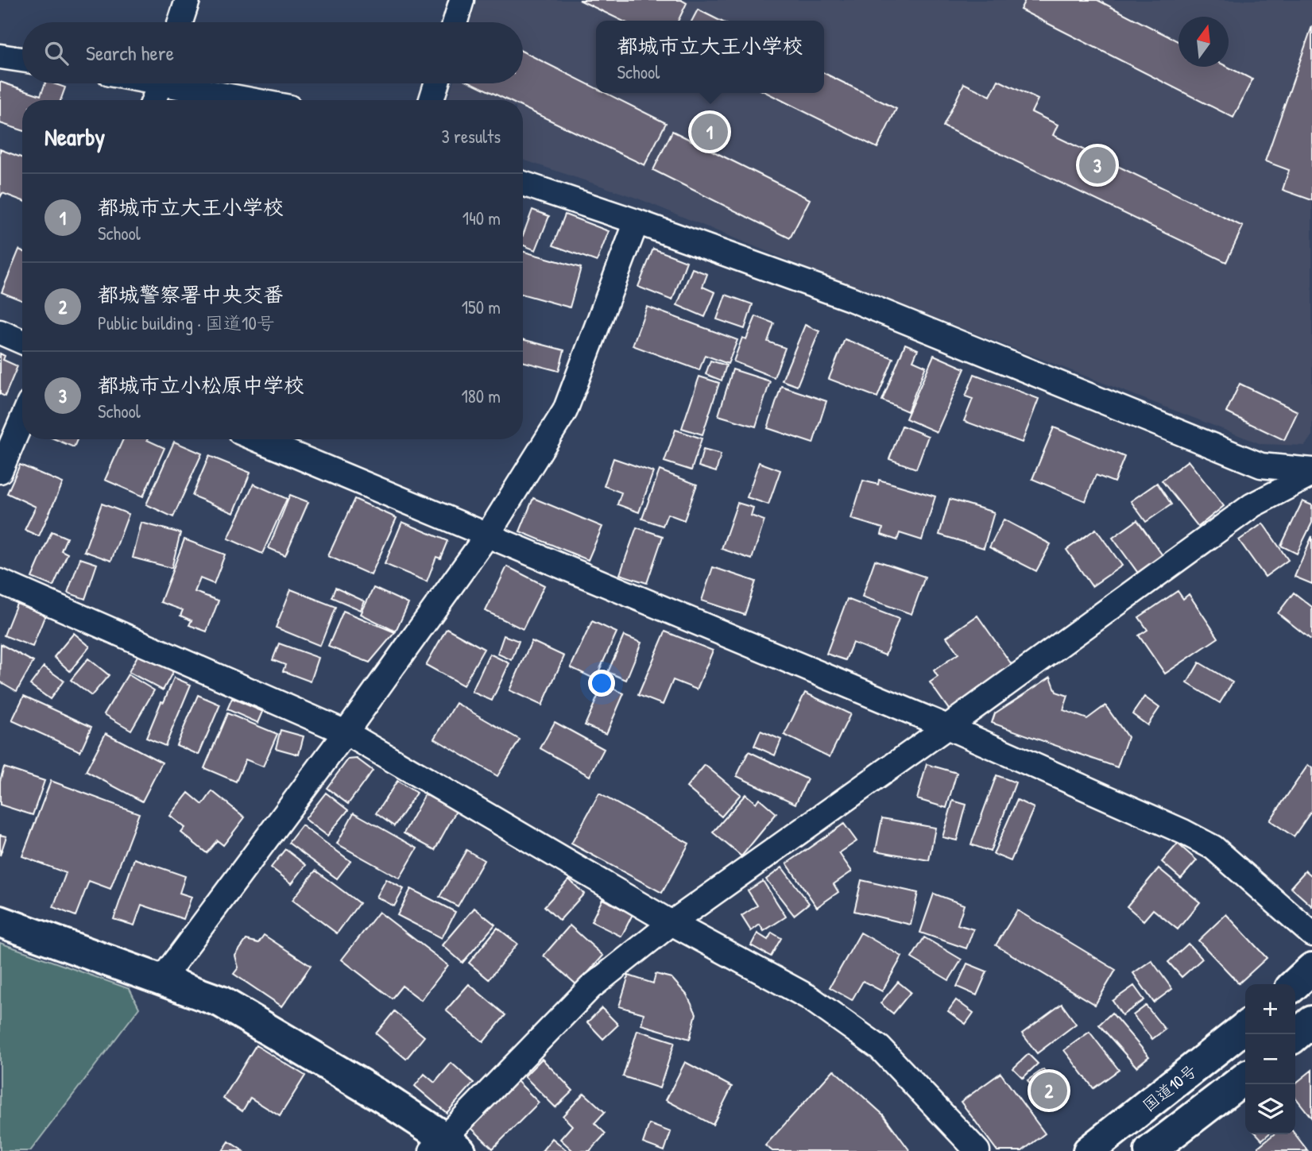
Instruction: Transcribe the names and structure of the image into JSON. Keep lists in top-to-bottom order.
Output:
{
  "streets": {
    "main road": ["国道10号"]
  },
  "north": "top",
  "page": {
    "popup": ["都城市立大王小学校", "School"],
    "search": "Search here",
    "heading": ["Nearby", "3 results"],
    "pins": ["1", "3", "2"],
    "list": [
      {
        "mark": "1",
        "name": "都城市立大王小学校",
        "note": "School",
        "value": "140 m"
      },
      {
        "mark": "2",
        "name": "都城警察署中央交番",
        "note": "Public building · 国道10号",
        "value": "150 m"
      },
      {
        "mark": "3",
        "name": "都城市立小松原中学校",
        "note": "School",
        "value": "180 m"
      }
    ],
    "map_buttons": ["+", "−"]
  }
}
